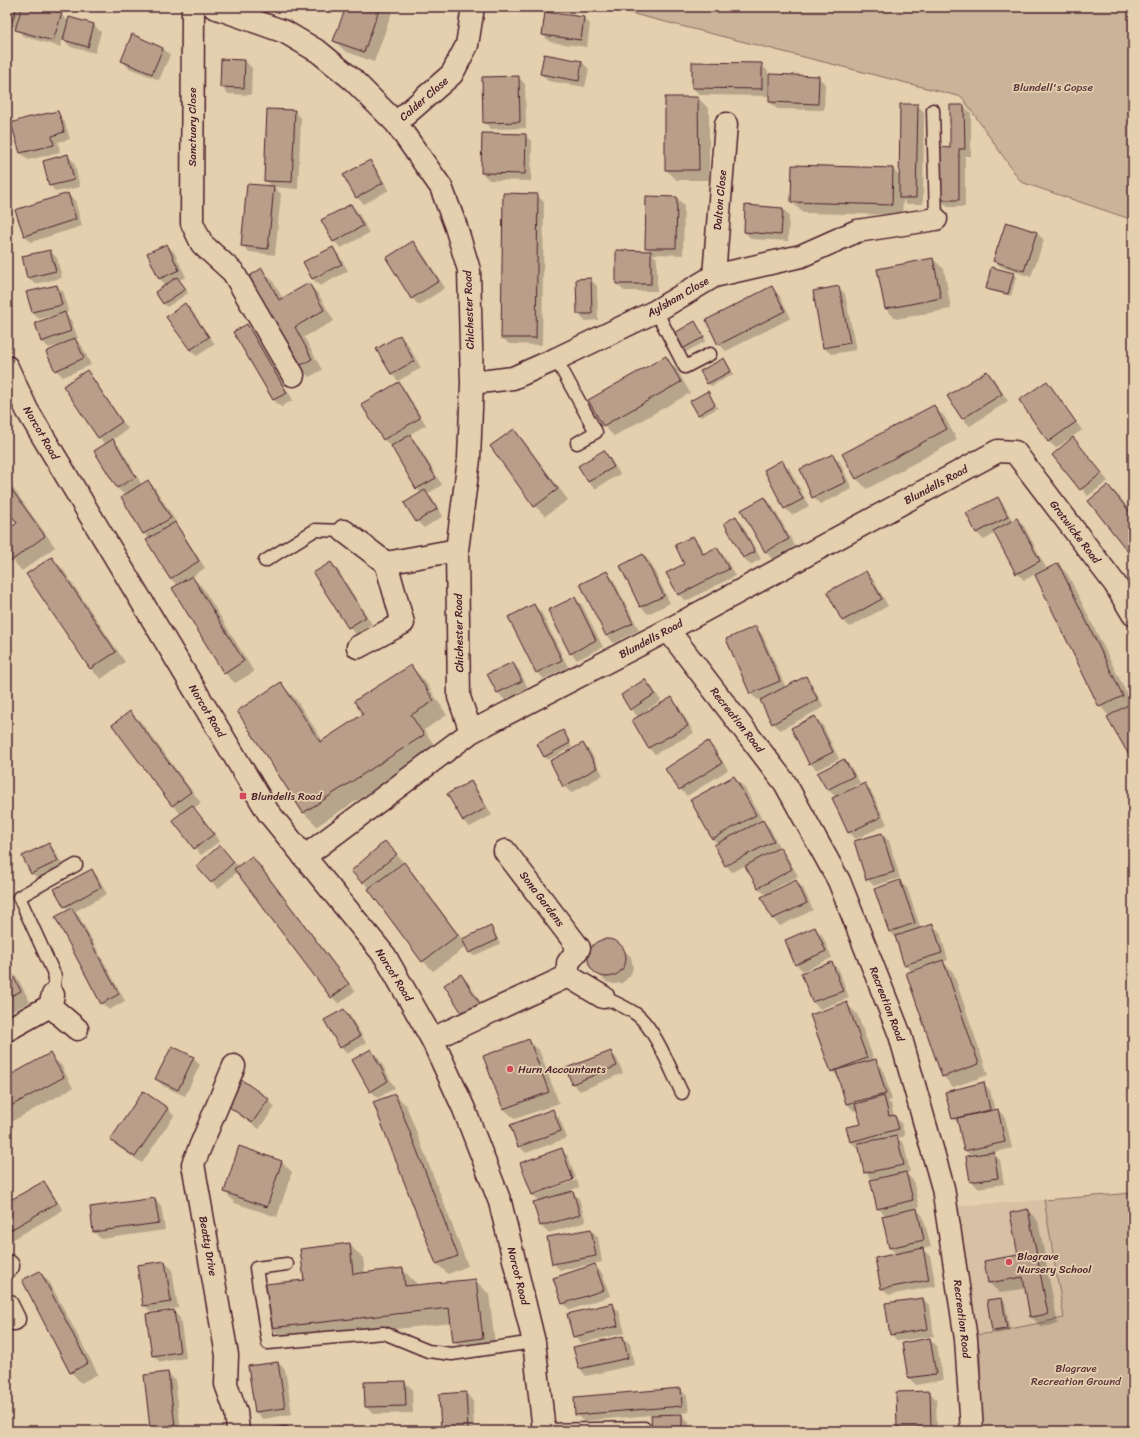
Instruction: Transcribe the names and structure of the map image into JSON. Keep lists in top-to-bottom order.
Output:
{
  "streets": {
    "street": [
      "Calder Close",
      "Sanctuary Close",
      "Dalton Close",
      "Aylsham Close",
      "Chichester Road",
      "Norcot Road",
      "Blundells Road",
      "Gratwicke Road",
      "Recreation Road",
      "Sona Gardens",
      "Beatty Drive"
    ]
  },
  "crossings": [
    ["Calder Close", "Chichester Road"],
    ["Dalton Close", "Aylsham Close"],
    ["Aylsham Close", "Chichester Road"],
    ["Chichester Road", "Blundells Road"],
    ["Norcot Road", "Blundells Road"],
    ["Blundells Road", "Gratwicke Road"],
    ["Blundells Road", "Recreation Road"]
  ],
  "parks": ["Blundell's Copse", "Blagrave Recreation Ground"],
  "places": {
    "transit": ["Blundells Road"],
    "other": ["Hurn Accountants", "Blagrave Nursery School"]
  }
}
